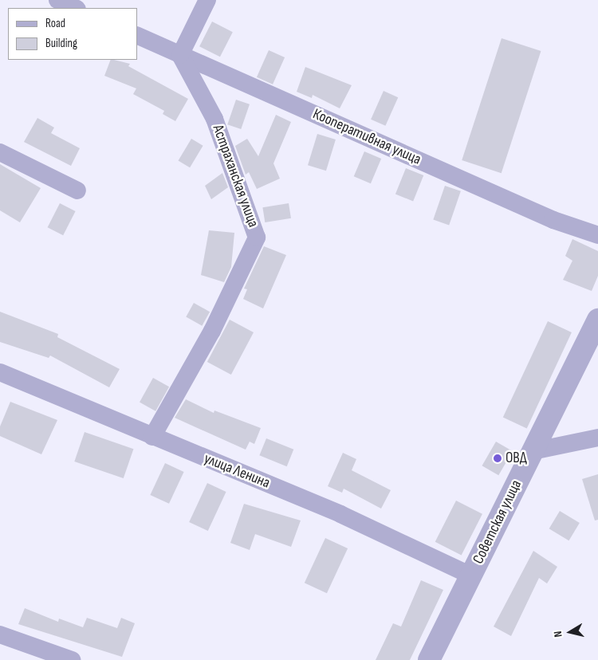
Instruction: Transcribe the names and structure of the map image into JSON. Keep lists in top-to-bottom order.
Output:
{
  "streets": {
    "street": [
      "Кооперативная улица",
      "Астраханская улица",
      "улица Ленина",
      "Советская улица"
    ]
  },
  "crossings": [
    ["Кооперативная улица", "Астраханская улица"],
    ["Астраханская улица", "улица Ленина"],
    ["улица Ленина", "Советская улица"]
  ],
  "places": ["ОВД"],
  "legend": ["Road", "Building"],
  "north": "left"
}
